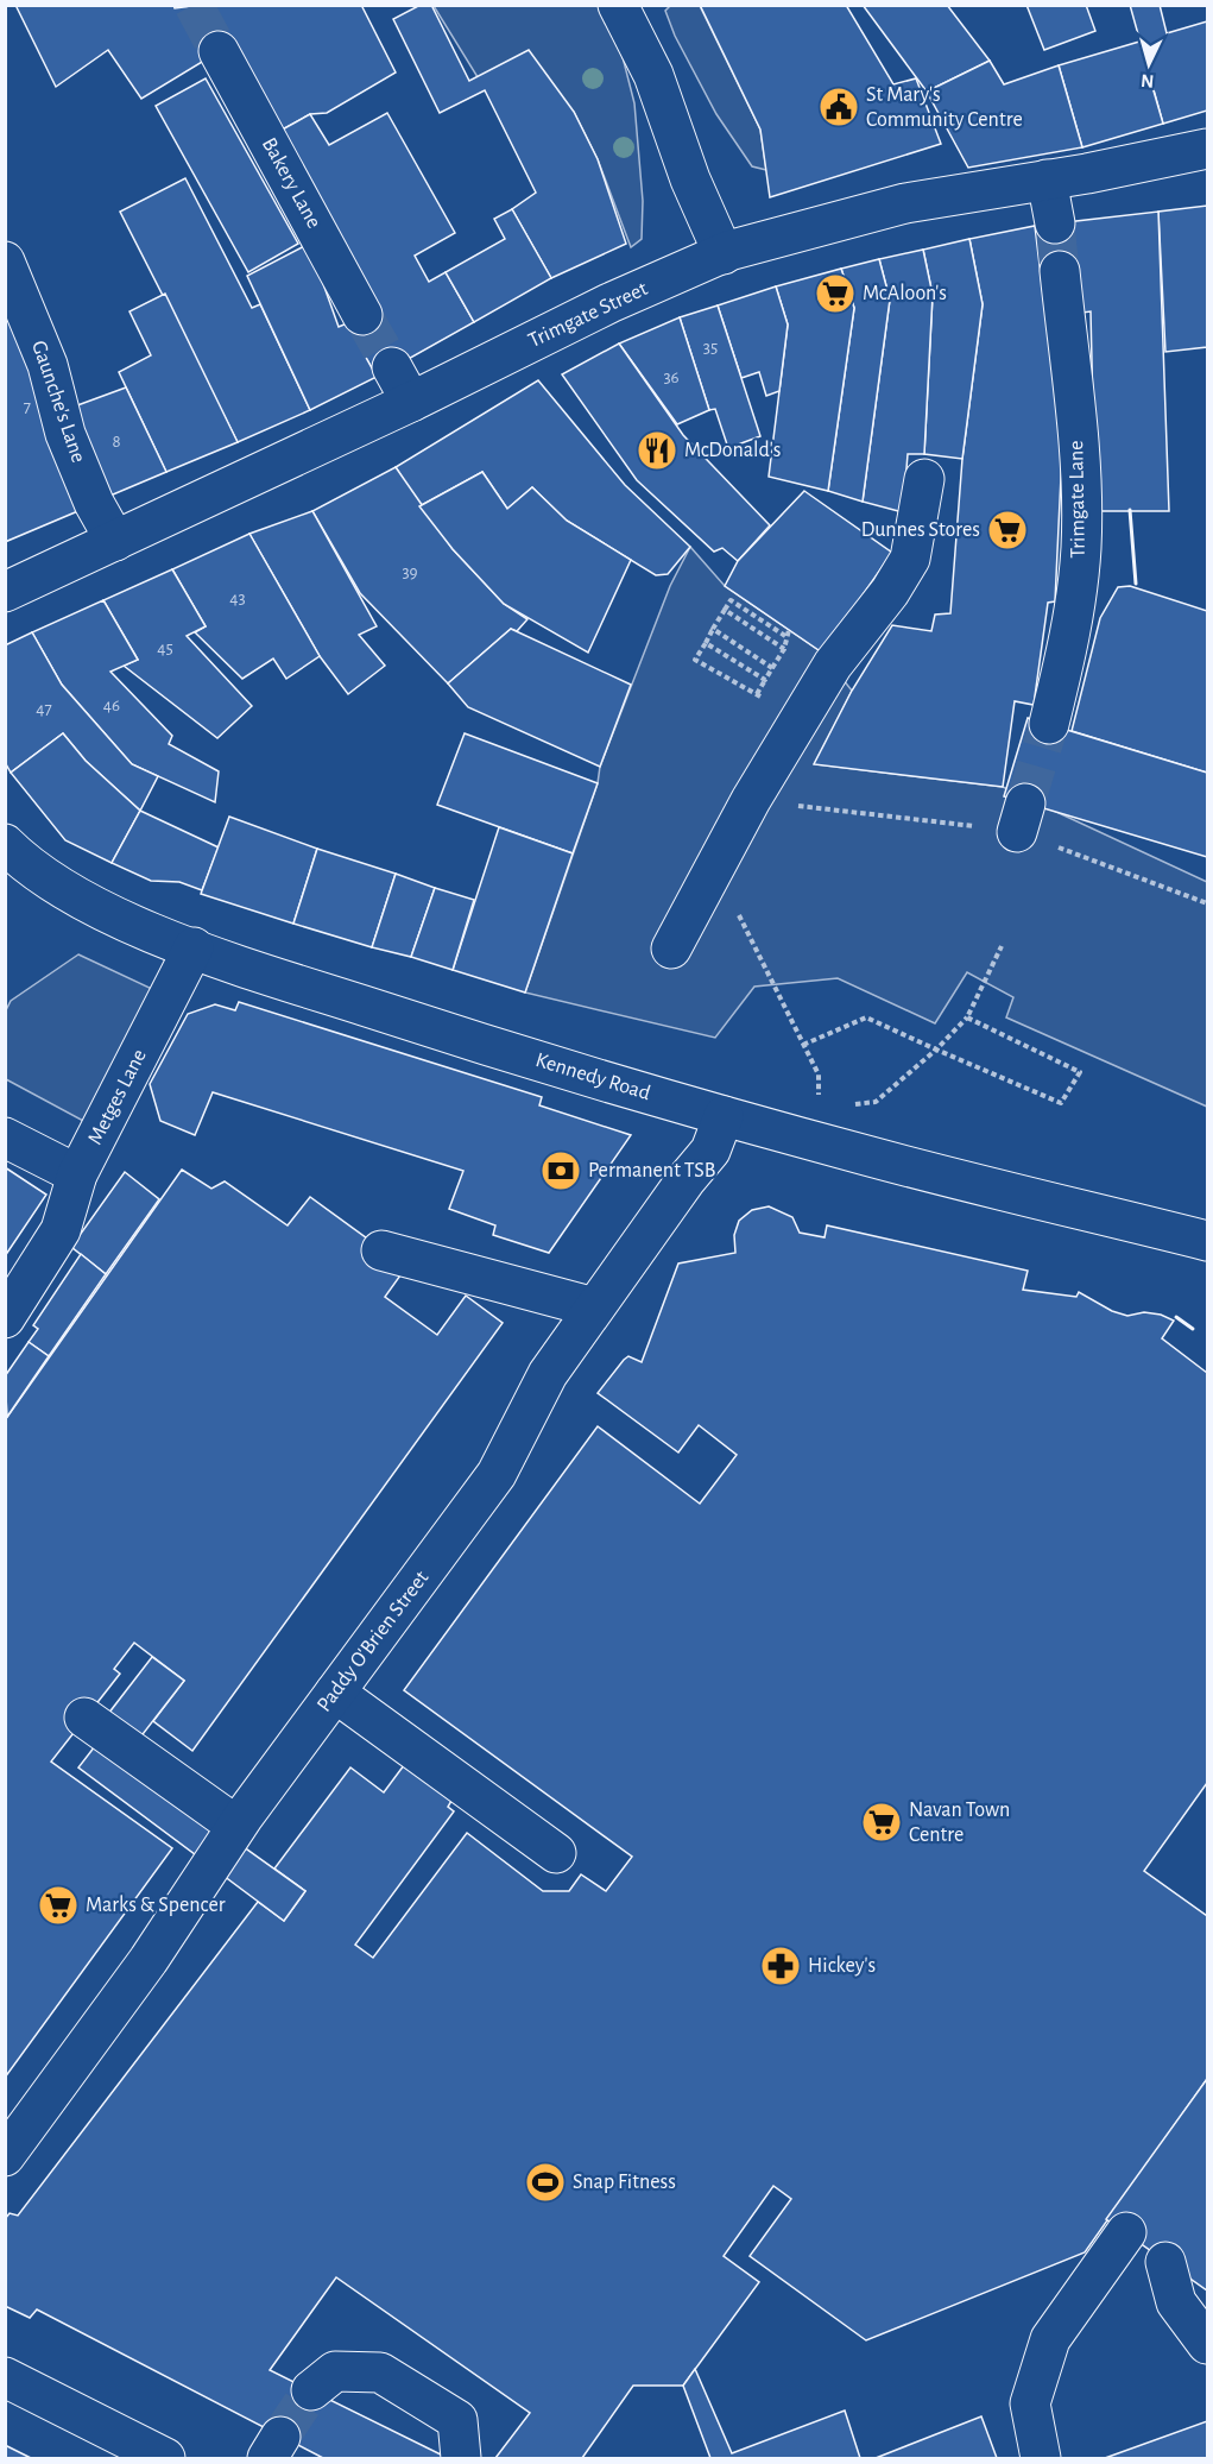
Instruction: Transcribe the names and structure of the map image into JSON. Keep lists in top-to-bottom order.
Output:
{
  "streets": {
    "street": [
      "Bakery Lane",
      "Trimgate Street",
      "Gaunche's Lane",
      "Trimgate Lane",
      "Kennedy Road",
      "Metges Lane",
      "Paddy O'Brien Street"
    ]
  },
  "crossings": [
    ["Trimgate Street", "Gaunche's Lane"],
    ["Kennedy Road", "Metges Lane"],
    ["Kennedy Road", "Paddy O'Brien Street"]
  ],
  "places": {
    "public building": ["St Mary's Community Centre"],
    "supermarket": [
      "McAloon's",
      "Dunnes Stores",
      "Navan Town Centre",
      "Marks & Spencer"
    ],
    "restaurant": ["McDonald's"],
    "bank": ["Permanent TSB"],
    "pharmacy": ["Hickey's"],
    "sports": ["Snap Fitness"]
  },
  "house_numbers": [
    "35",
    "36",
    "7",
    "8",
    "39",
    "43",
    "45",
    "46",
    "47"
  ],
  "north": "bottom"
}
